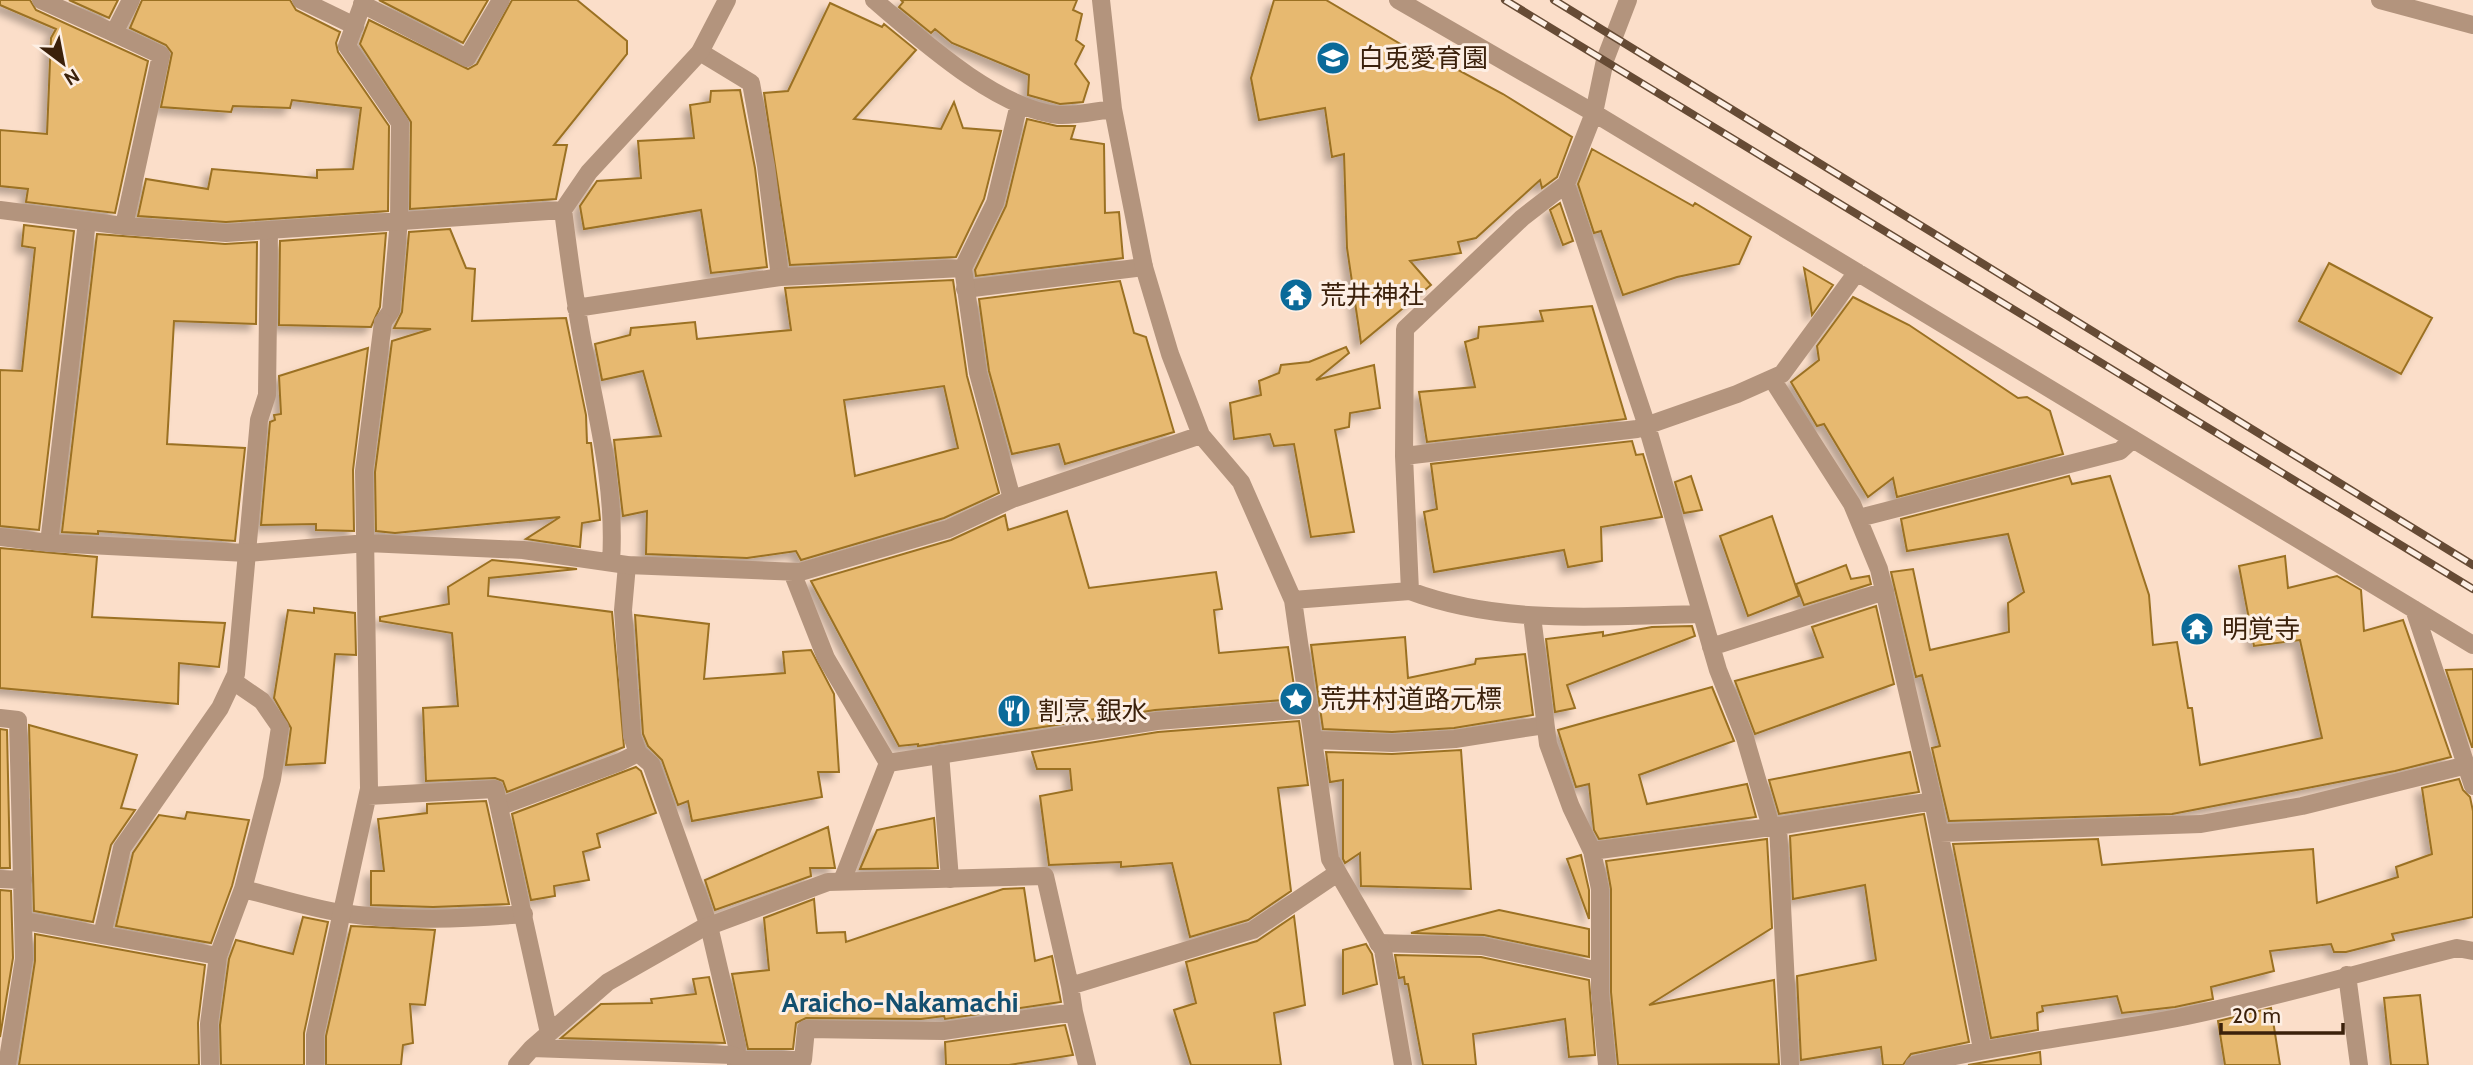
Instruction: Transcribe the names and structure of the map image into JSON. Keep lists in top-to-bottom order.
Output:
{
  "districts": ["Araicho-Nakamachi"],
  "places": {
    "school or university": ["白兎愛育園"],
    "temple": ["荒井神社", "明覚寺"],
    "place": ["荒井村道路元標"],
    "restaurant": ["割烹 銀水"]
  },
  "scale_bar": "20 m",
  "north": "bottom right"
}
